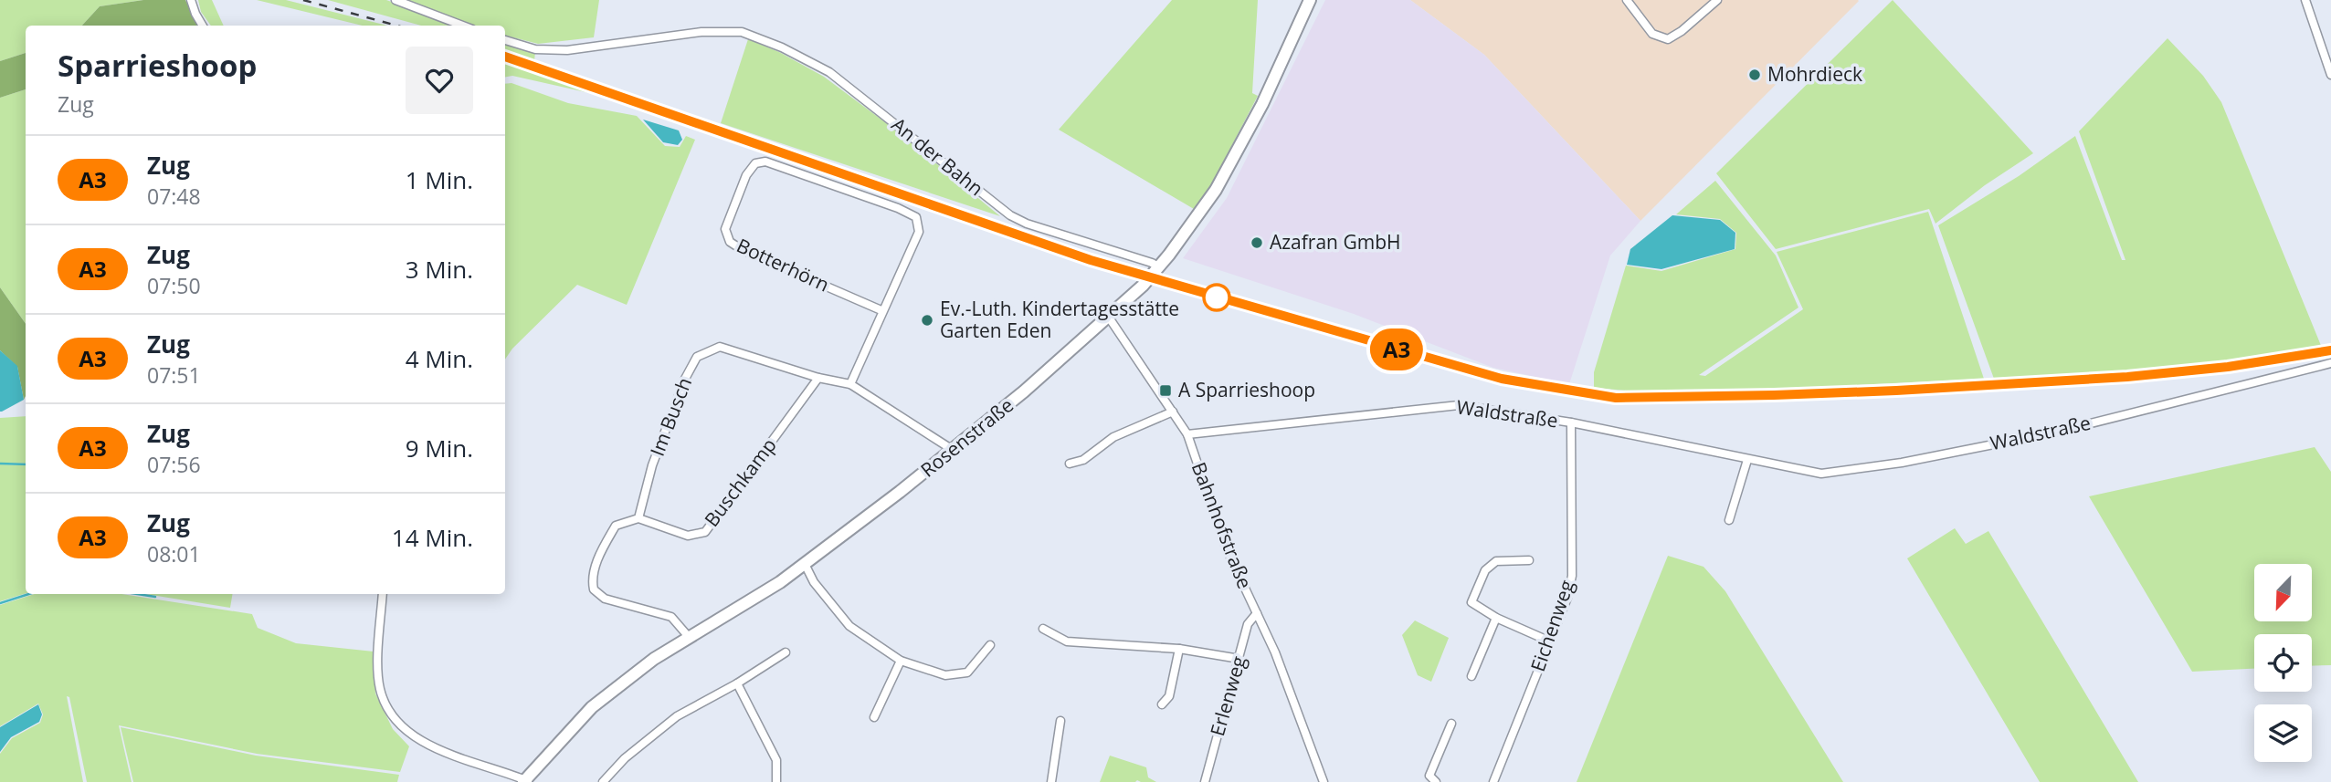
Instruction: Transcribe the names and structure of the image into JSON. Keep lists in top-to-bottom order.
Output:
{
  "streets": {
    "main road": ["Rosenstraße"],
    "street": [
      "An der Bahn",
      "Botterhörn",
      "Waldstraße",
      "Im Busch",
      "Buschkamp",
      "Bahnhofstraße",
      "Eichenweg",
      "Erlenweg"
    ]
  },
  "crossings": [
    ["An der Bahn", "Rosenstraße"],
    ["Botterhörn", "Im Busch"],
    ["Waldstraße", "Bahnhofstraße"],
    ["Waldstraße", "Eichenweg"],
    ["Im Busch", "Rosenstraße"],
    ["Im Busch", "Buschkamp"],
    ["Rosenstraße", "Bahnhofstraße"],
    ["Bahnhofstraße", "Erlenweg"]
  ],
  "places": {
    "other": ["Mohrdieck", "Azafran GmbH", "Ev.-Luth. Kindertagesstätte Garten Eden"],
    "transit": ["A Sparrieshoop"]
  },
  "north": "bottom left",
  "page": {
    "on_map": "A3",
    "heading": ["Sparrieshoop", "Zug"],
    "list": [
      {
        "mark": "A3",
        "name": "Zug",
        "note": "07:48",
        "value": "1 Min."
      },
      {
        "mark": "A3",
        "name": "Zug",
        "note": "07:50",
        "value": "3 Min."
      },
      {
        "mark": "A3",
        "name": "Zug",
        "note": "07:51",
        "value": "4 Min."
      },
      {
        "mark": "A3",
        "name": "Zug",
        "note": "07:56",
        "value": "9 Min."
      },
      {
        "mark": "A3",
        "name": "Zug",
        "note": "08:01",
        "value": "14 Min."
      }
    ]
  }
}
